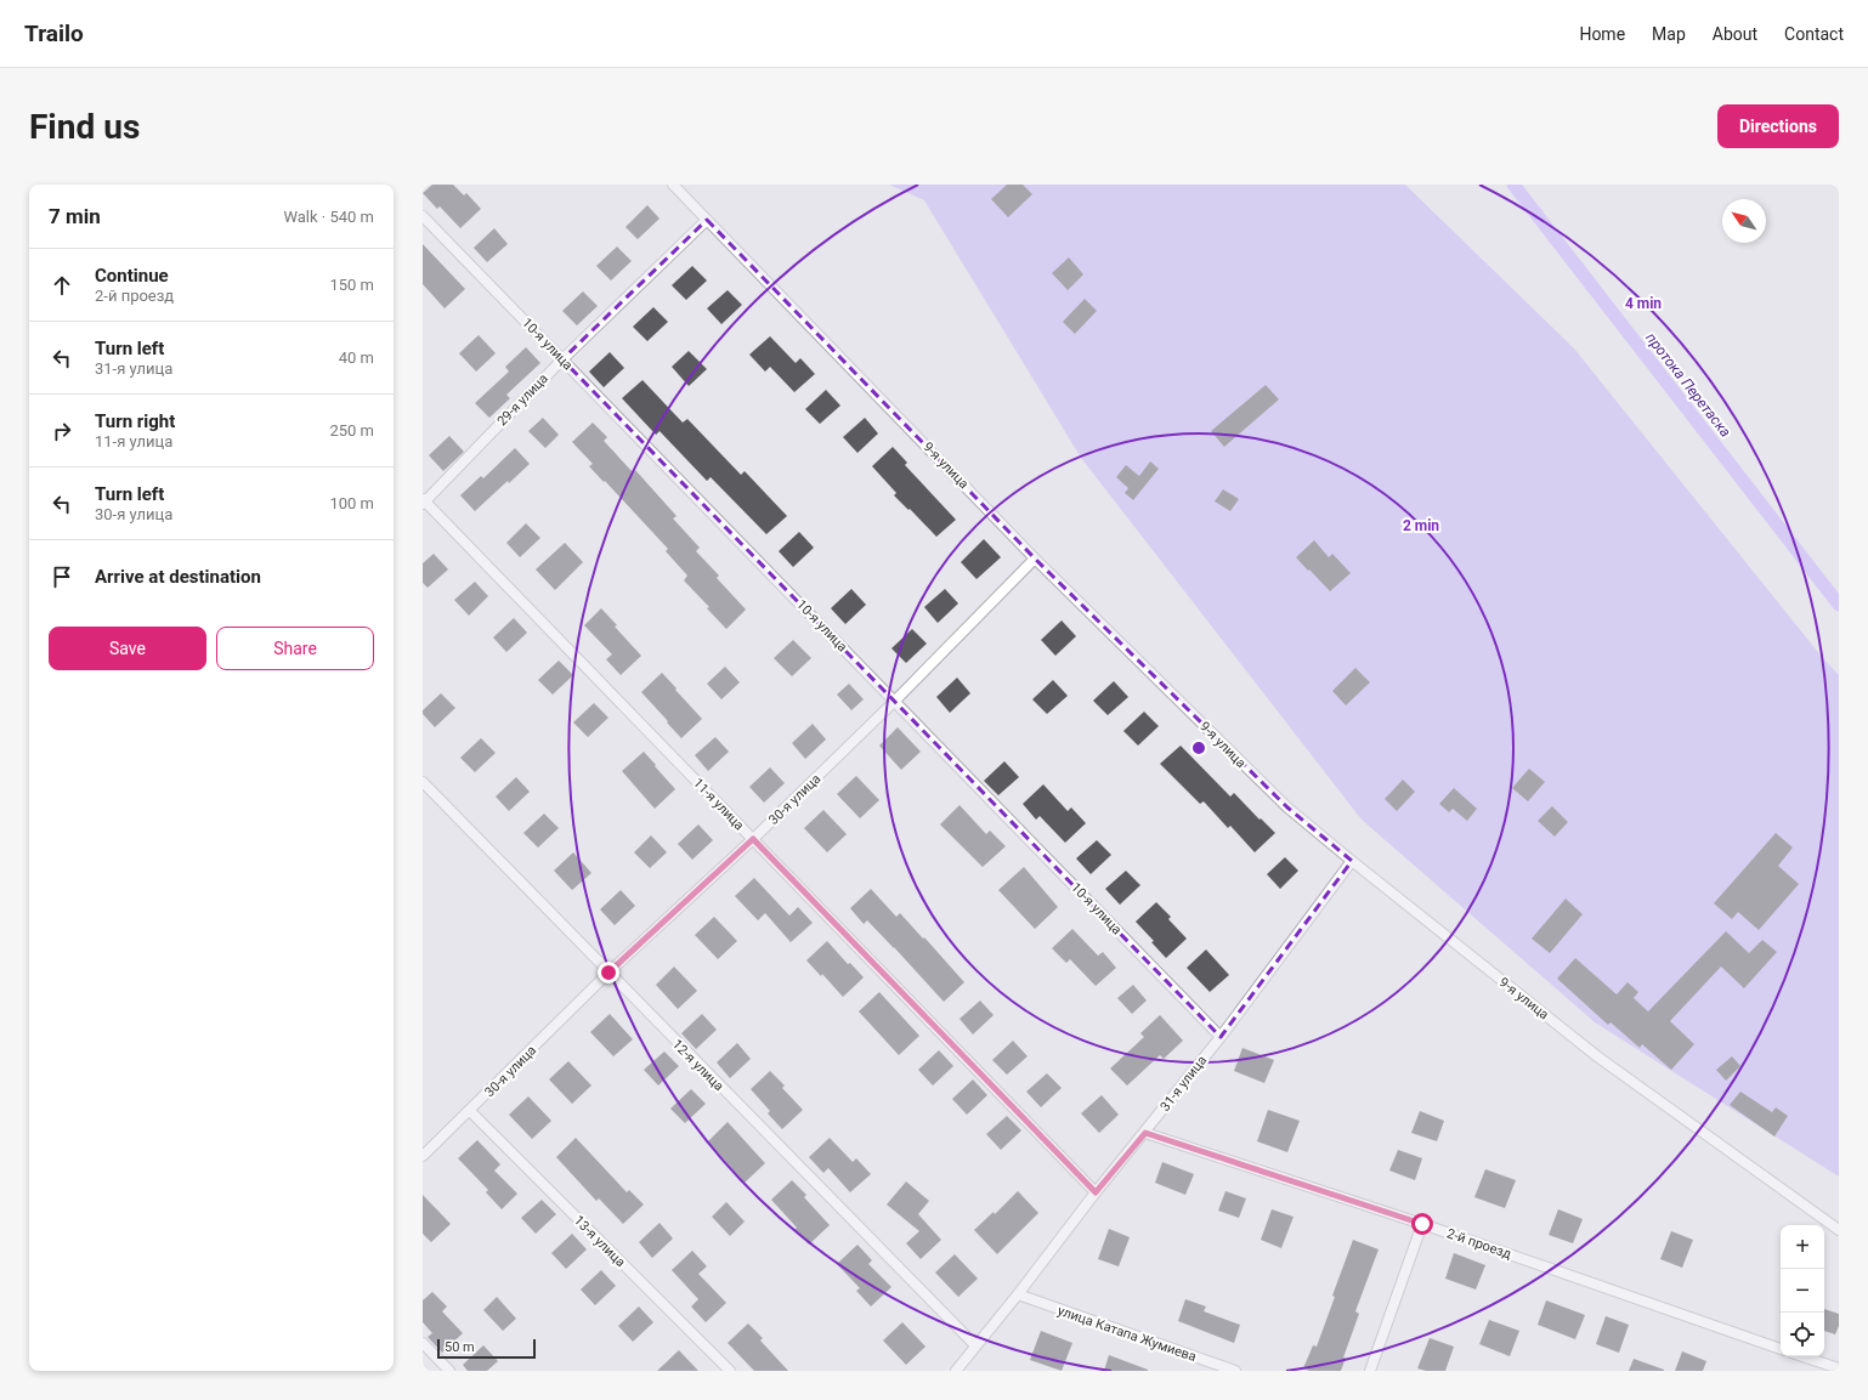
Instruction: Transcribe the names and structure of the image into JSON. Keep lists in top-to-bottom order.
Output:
{
  "streets": {
    "street": [
      "10-я улица",
      "29-я улица",
      "9-я улица",
      "30-я улица",
      "11-я улица",
      "12-я улица",
      "31-я улица",
      "13-я улица",
      "2-й проезд",
      "улица Катапа Жумиева"
    ]
  },
  "crossings": [
    ["10-я улица", "29-я улица"],
    ["10-я улица", "30-я улица"],
    ["10-я улица", "31-я улица"],
    ["29-я улица", "9-я улица"],
    ["29-я улица", "11-я улица"],
    ["9-я улица", "30-я улица"],
    ["9-я улица", "31-я улица"],
    ["30-я улица", "11-я улица"],
    ["30-я улица", "12-я улица"],
    ["30-я улица", "13-я улица"],
    ["11-я улица", "31-я улица"],
    ["12-я улица", "31-я улица"],
    ["31-я улица", "2-й проезд"],
    ["31-я улица", "улица Катапа Жумиева"]
  ],
  "water": ["протока Перетаска"],
  "scale_bar": "50 m",
  "north": "top left",
  "page": {
    "header": "Trailo",
    "nav": [
      "Home",
      "Map",
      "About",
      "Contact"
    ],
    "buttons": [
      "Directions",
      ["Save", "Share"]
    ],
    "title": "Find us",
    "heading": ["7 min", "Walk · 540 m"],
    "list": [
      ["Continue", "2-й проезд", "150 m"],
      ["Turn left", "31-я улица", "40 m"],
      ["Turn right", "11-я улица", "250 m"],
      ["Turn left", "30-я улица", "100 m"],
      "Arrive at destination"
    ],
    "map_buttons": ["+", "−"],
    "scale": "50 m"
  },
  "rings": ["4 min", "2 min"]
}
